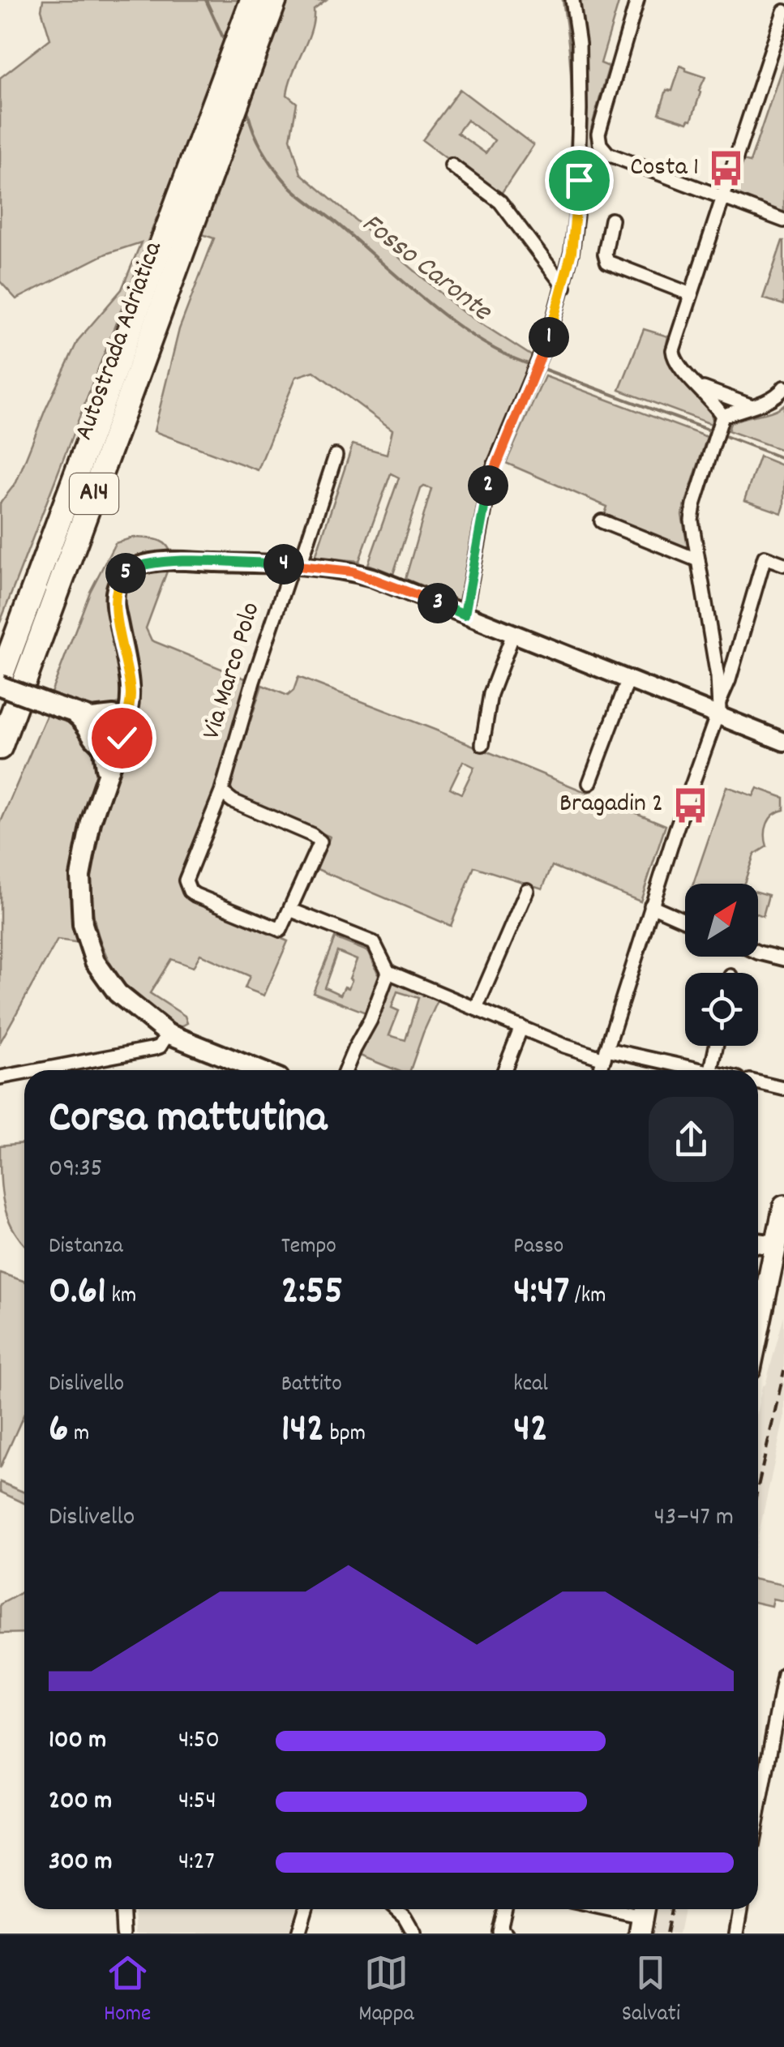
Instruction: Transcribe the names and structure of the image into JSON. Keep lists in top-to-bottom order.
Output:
{
  "streets": {
    "highway": ["Autostrada Adriatica", "A14"],
    "street": ["Via Marco Polo"]
  },
  "water": ["Fosso Caronte"],
  "places": {
    "bus stop": ["Costa 1", "Bragadin 2"]
  },
  "north": "top right",
  "page": {
    "pins": [
      "1",
      "2",
      "4",
      "5",
      "3"
    ],
    "heading": ["Corsa mattutina", "09:35"],
    "stats": [
      ["Distanza", "0.61 km"],
      ["Tempo", "2:55"],
      ["Passo", "4:47 /km"],
      ["Dislivello", "6 m"],
      ["Battito", "142 bpm"],
      ["kcal", "42"]
    ],
    "chart": ["Dislivello", "43–47 m"],
    "list": [
      {
        "name": "100 m",
        "note": "4:50"
      },
      {
        "name": "200 m",
        "note": "4:54"
      },
      {
        "name": "300 m",
        "note": "4:27"
      }
    ],
    "tabs": ["Home", "Mappa", "Salvati"]
  }
}
